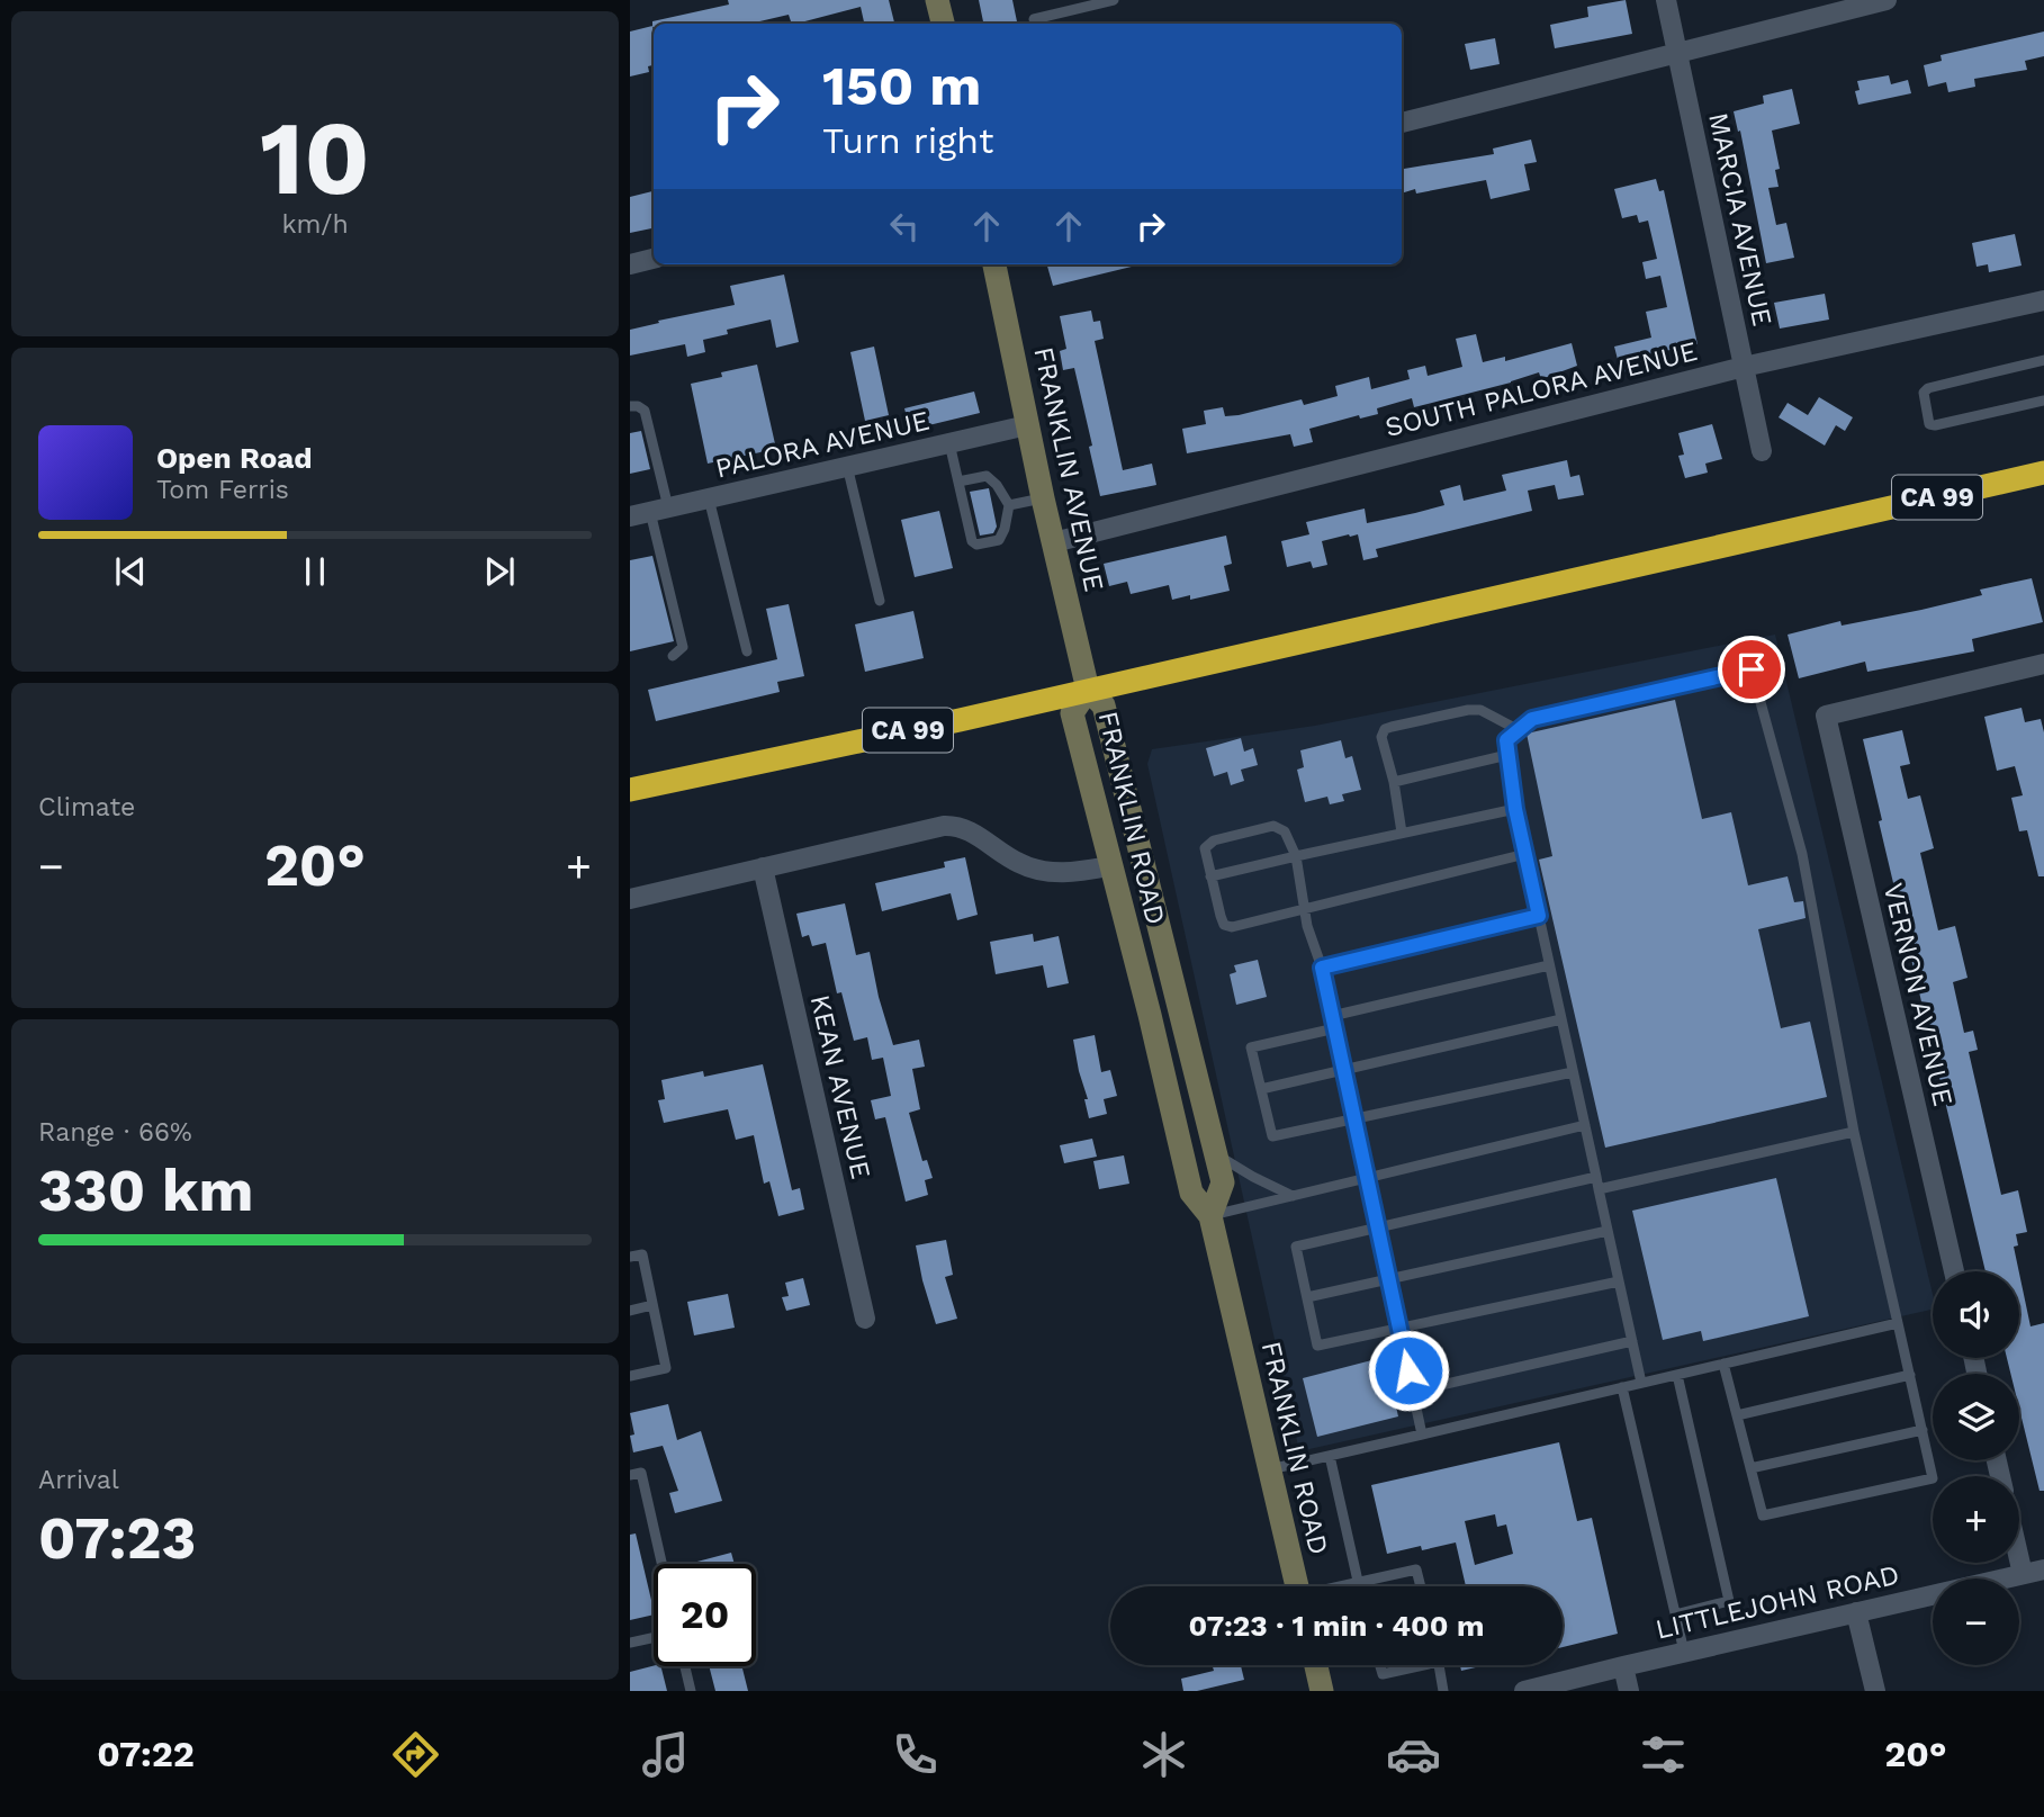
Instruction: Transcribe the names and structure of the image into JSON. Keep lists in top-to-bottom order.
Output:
{
  "streets": {
    "highway": ["CA 99"],
    "main road": ["FRANKLIN AVENUE", "FRANKLIN ROAD"],
    "street": [
      "MARCIA AVENUE",
      "SOUTH PALORA AVENUE",
      "PALORA AVENUE",
      "VERNON AVENUE",
      "KEAN AVENUE",
      "LITTLEJOHN ROAD"
    ]
  },
  "crossings": [
    ["MARCIA AVENUE", "SOUTH PALORA AVENUE"],
    ["SOUTH PALORA AVENUE", "FRANKLIN AVENUE"],
    ["PALORA AVENUE", "FRANKLIN AVENUE"],
    ["FRANKLIN AVENUE", "CA 99"],
    ["FRANKLIN AVENUE", "FRANKLIN ROAD"],
    ["CA 99", "FRANKLIN ROAD"]
  ],
  "page": {
    "tile": [
      ["10", "km/h"],
      "Climate",
      ["Range · 66%", "330 km"],
      ["Arrival", "07:23"]
    ],
    "turn": ["150 m", "Turn right"],
    "song": ["Open Road", "Tom Ferris"],
    "heat": ["−", "20°", "+"],
    "map_buttons": ["+", "−"],
    "limit": "20",
    "trip": "07:23 · 1 min · 400 m",
    "tabs": ["07:22", "20°"]
  }
}
